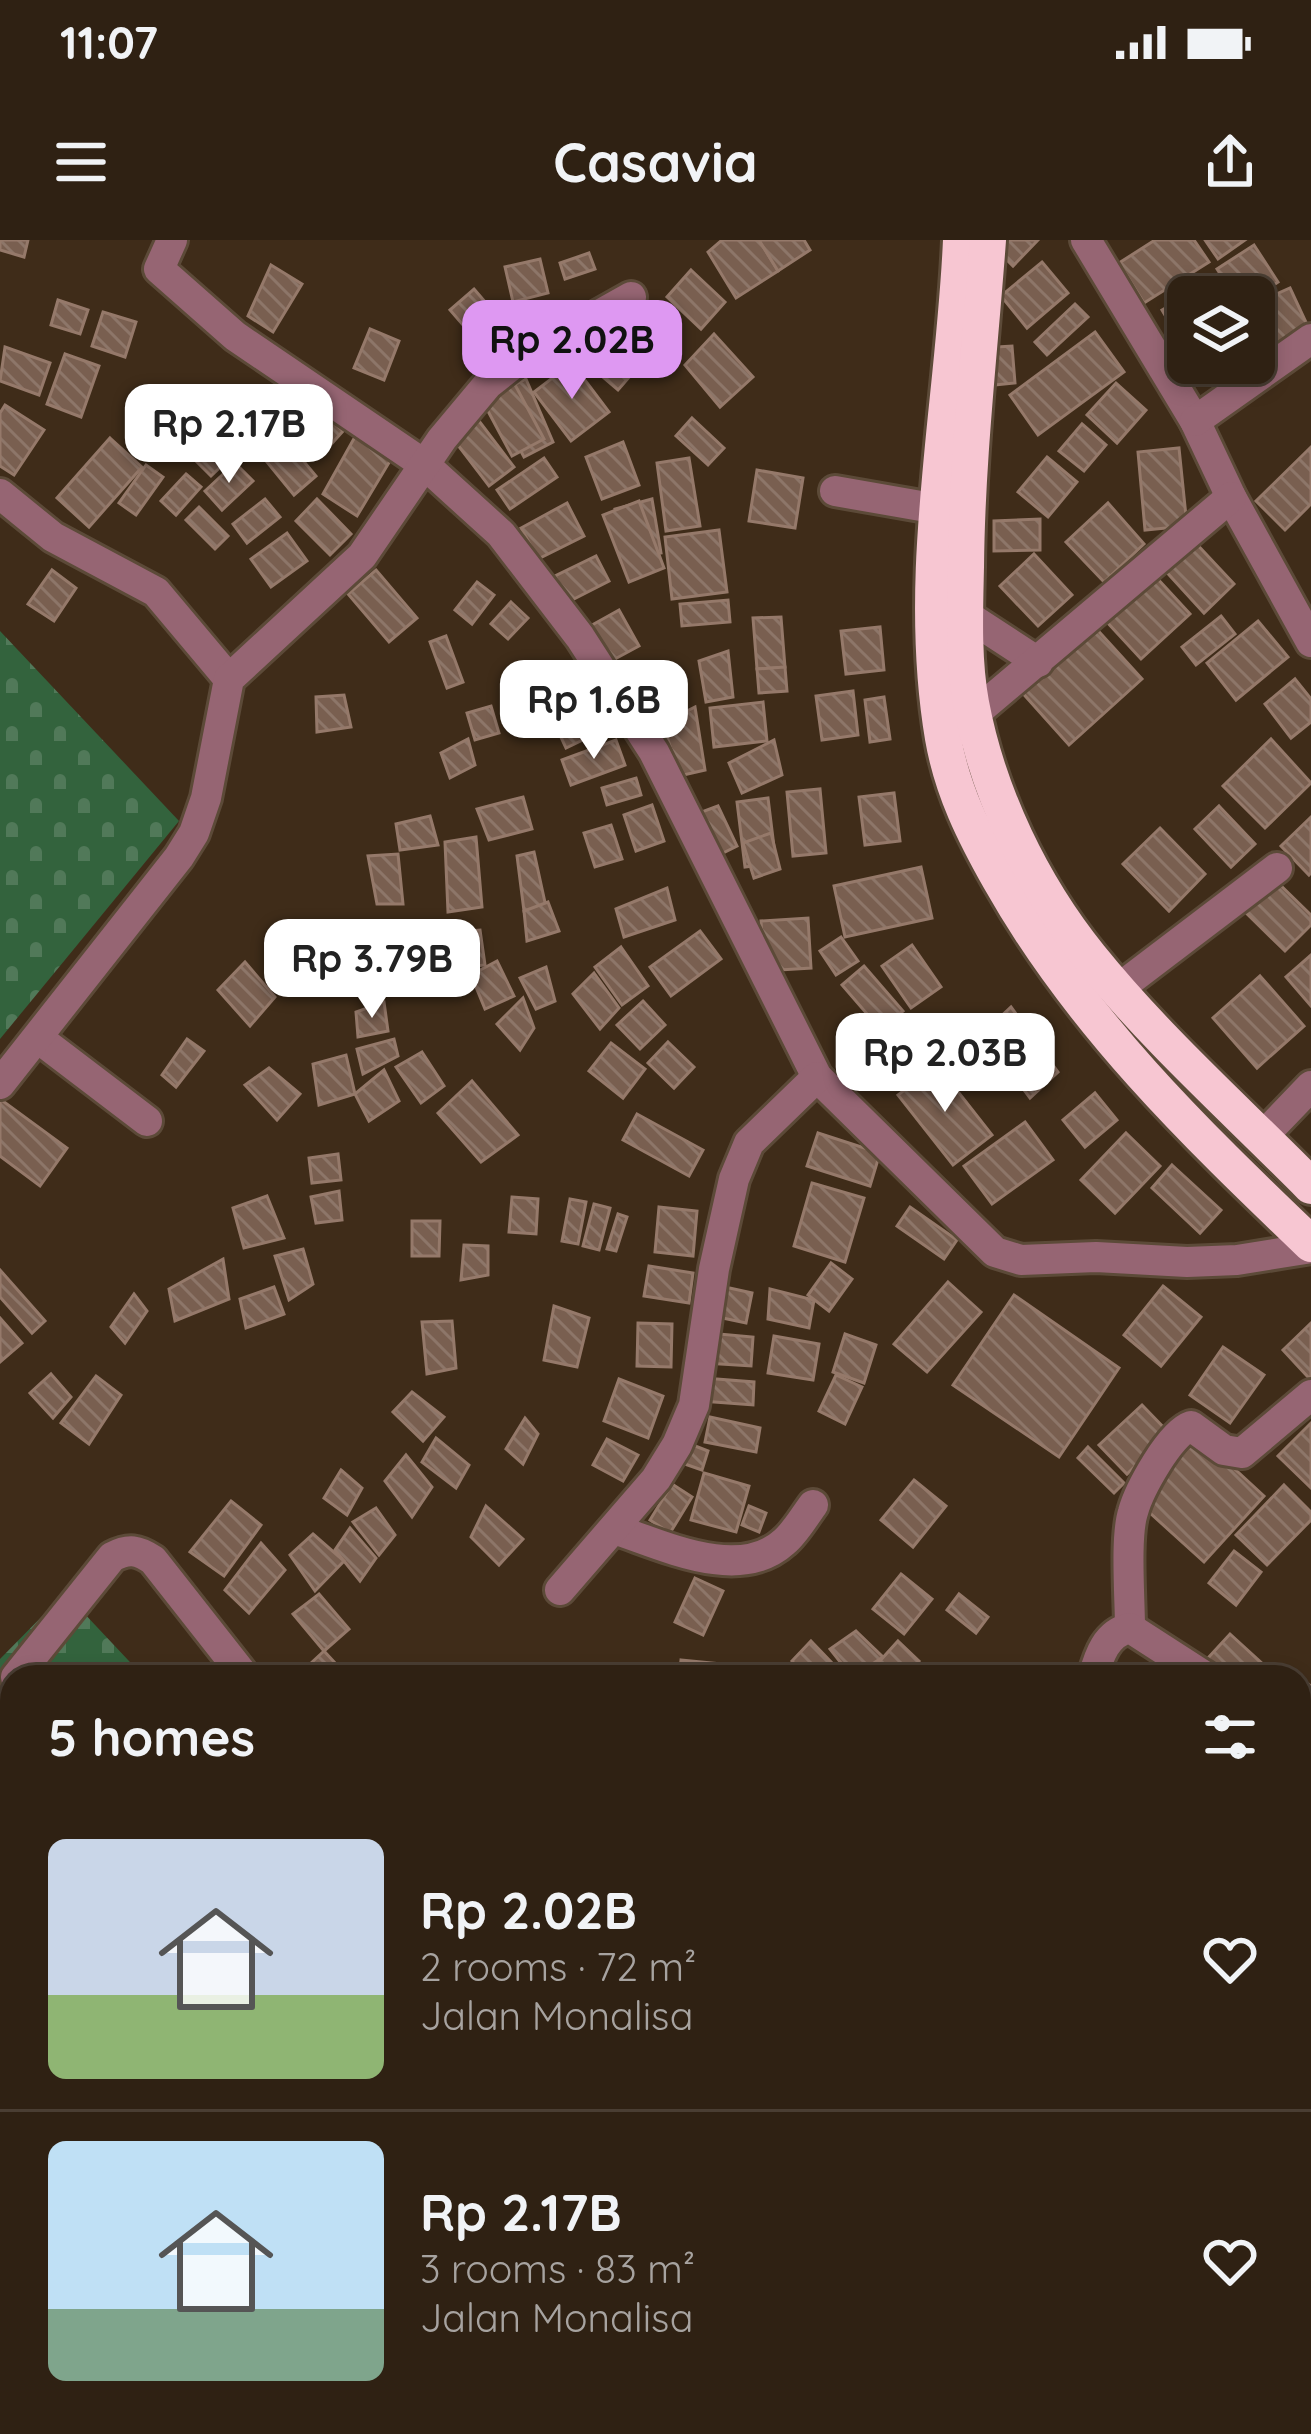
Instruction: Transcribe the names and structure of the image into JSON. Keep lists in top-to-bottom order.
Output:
{
  "page": {
    "status": "11:07",
    "header": "Casavia",
    "price": [
      "Rp 2.02B",
      "Rp 2.17B",
      "Rp 1.6B",
      "Rp 3.79B",
      "Rp 2.03B"
    ],
    "heading": "5 homes",
    "list": [
      {
        "name": "Rp 2.02B",
        "note": "2 rooms · 72 m² · Jalan Monalisa"
      },
      {
        "name": "Rp 2.17B",
        "note": "3 rooms · 83 m² · Jalan Monalisa"
      }
    ]
  }
}
